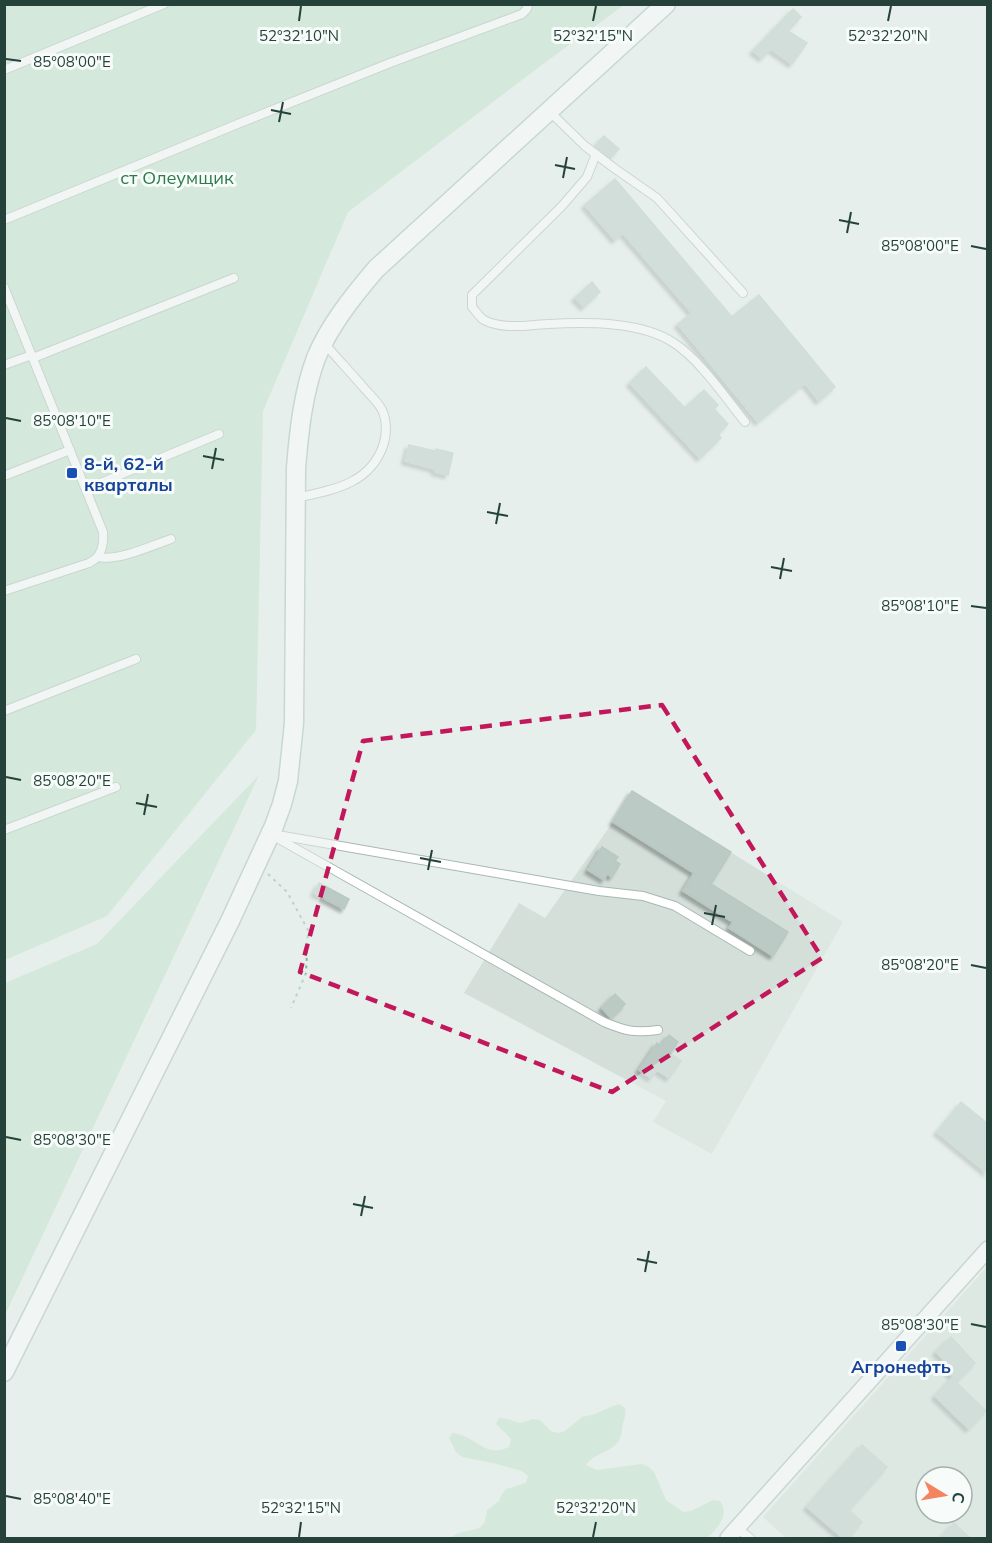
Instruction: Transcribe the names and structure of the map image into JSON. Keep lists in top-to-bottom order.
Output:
{
  "parks": ["ст Олеумщик"],
  "places": {
    "transit": ["8-й, 62-й кварталы", "Агронефть"]
  },
  "north": "right",
  "coordinates": [
    "52°32'10\"N",
    "52°32'15\"N",
    "52°32'20\"N",
    "85°08'00\"E",
    "85°08'10\"E",
    "85°08'20\"E",
    "85°08'30\"E",
    "85°08'40\"E"
  ]
}
